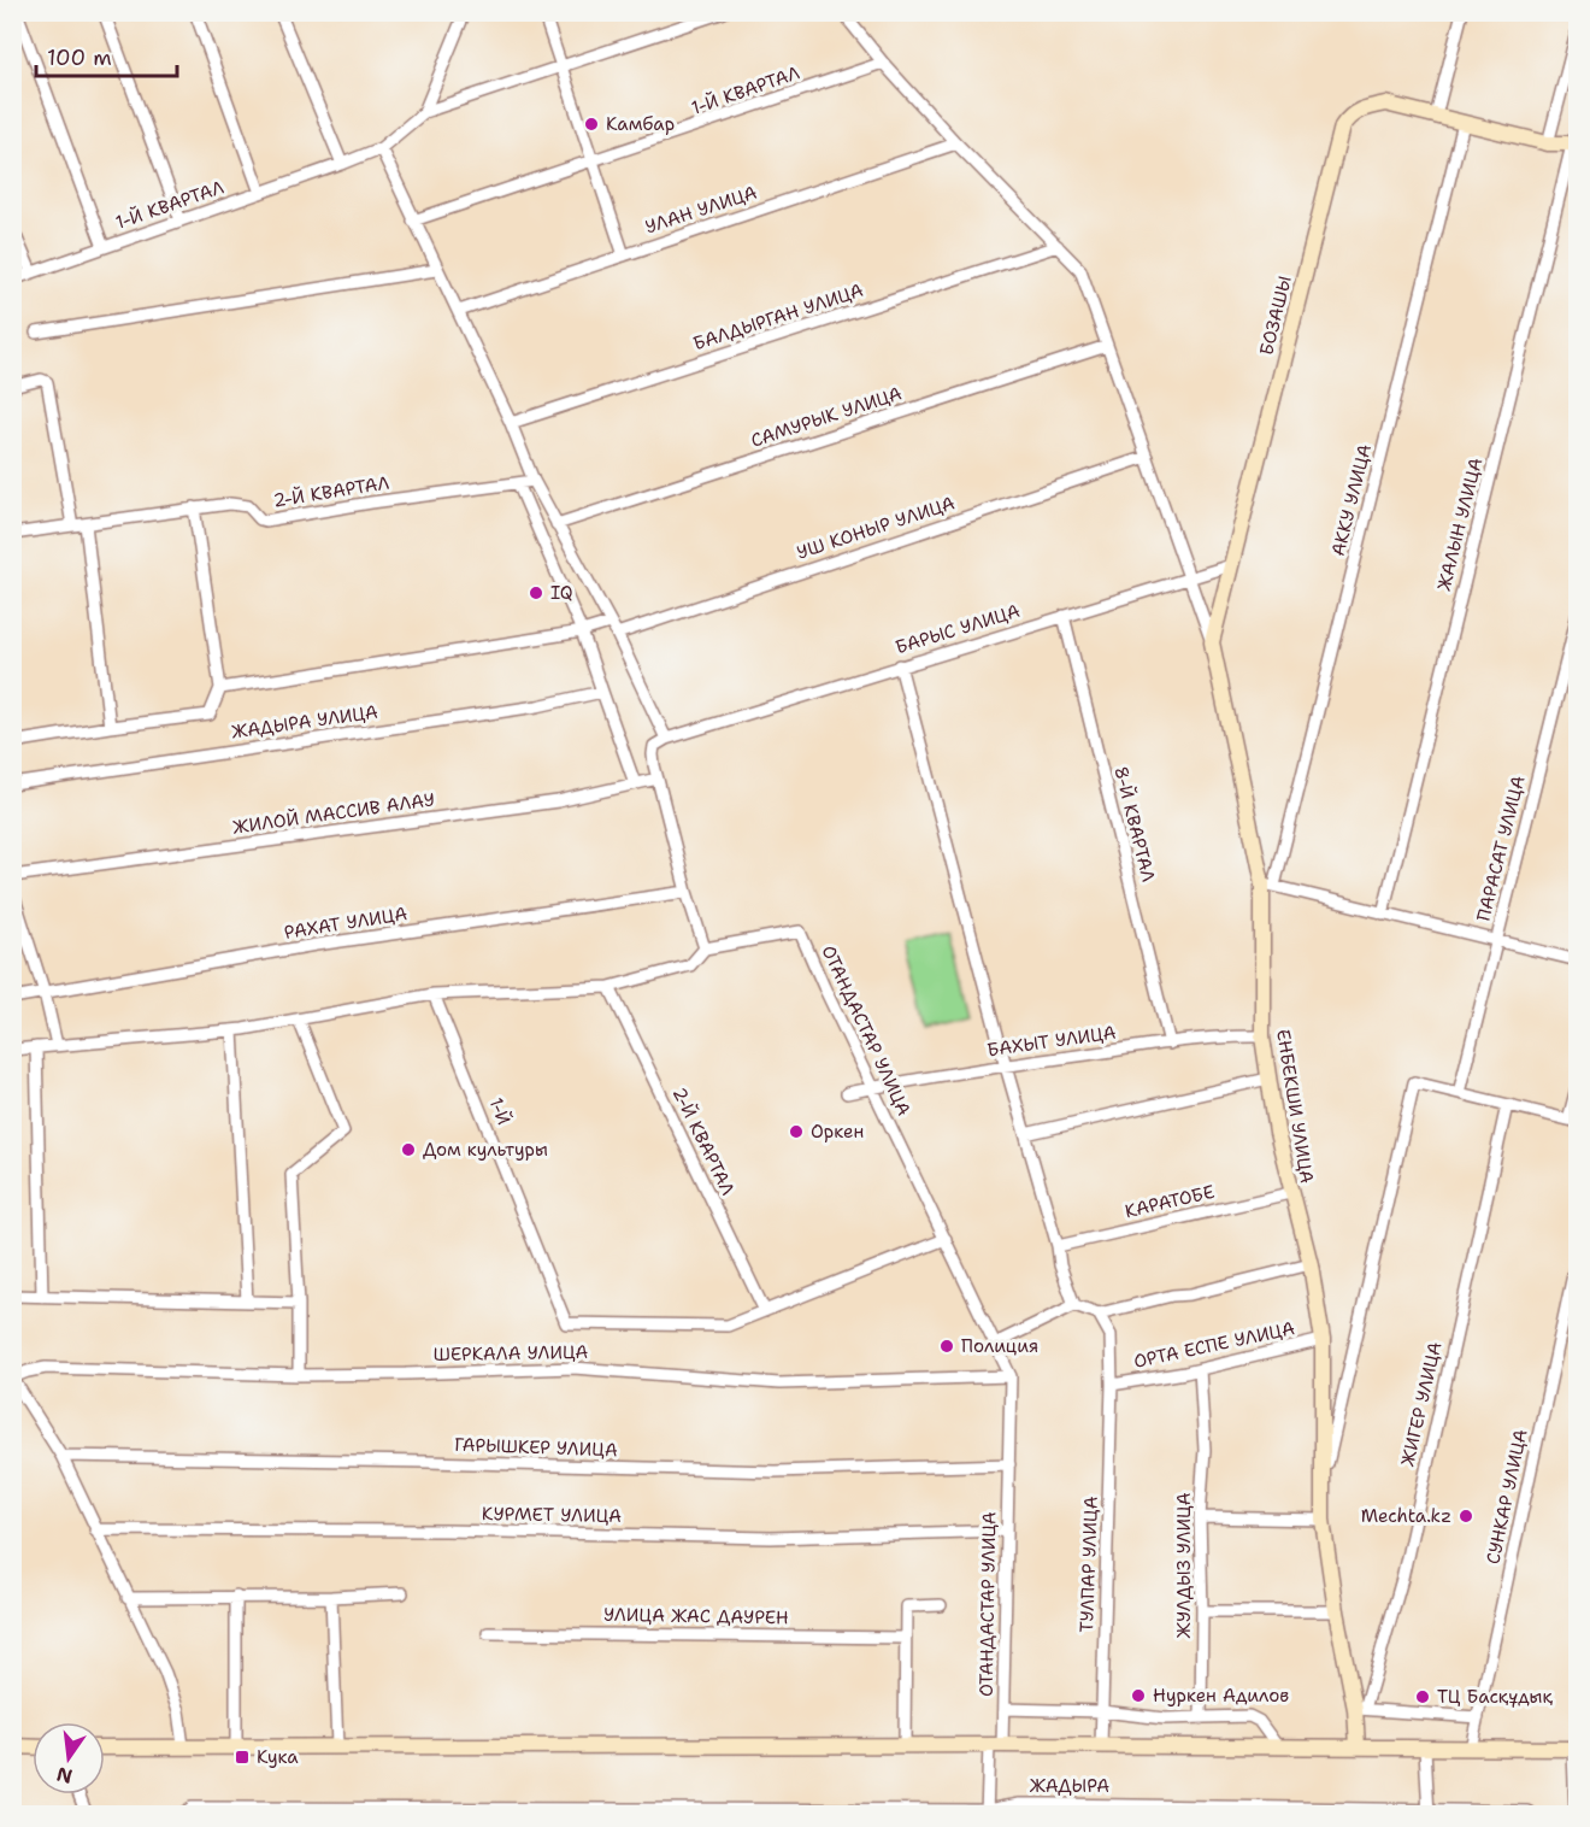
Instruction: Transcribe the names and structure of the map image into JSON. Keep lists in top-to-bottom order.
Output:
{
  "streets": {
    "street": [
      "1-Й КВАРТАЛ",
      "УЛАН УЛИЦА",
      "БОЗАШЫ",
      "БАЛДЫРГАН УЛИЦА",
      "САМУРЫК УЛИЦА",
      "2-Й КВАРТАЛ",
      "АККУ УЛИЦА",
      "ЖАЛЫН УЛИЦА",
      "УШ КОНЫР УЛИЦА",
      "БАРЫС УЛИЦА",
      "ЖАДЫРА УЛИЦА",
      "ЖИЛОЙ МАССИВ АЛАУ",
      "8-Й КВАРТАЛ",
      "ПАРАСАТ УЛИЦА",
      "РАХАТ УЛИЦА",
      "ОТАНДАСТАР УЛИЦА",
      "БАХЫТ УЛИЦА",
      "ЕНБЕКШИ УЛИЦА",
      "1-Й",
      "КАРАТОБЕ",
      "ОРТА ЕСПЕ УЛИЦА",
      "ШЕРКАЛА УЛИЦА",
      "ЖИГЕР УЛИЦА",
      "ГАРЫШКЕР УЛИЦА",
      "СУНКАР УЛИЦА",
      "КУРМЕТ УЛИЦА",
      "ТУЛПАР УЛИЦА",
      "ЖУЛДЫЗ УЛИЦА",
      "УЛИЦА ЖАС ДАУРЕН",
      "ЖАДЫРА"
    ]
  },
  "crossings": [
    ["БОЗАШЫ", "АККУ УЛИЦА"],
    ["БОЗАШЫ", "ЖАЛЫН УЛИЦА"],
    ["БОЗАШЫ", "БАРЫС УЛИЦА"],
    ["БОЗАШЫ", "ЕНБЕКШИ УЛИЦА"],
    ["2-Й КВАРТАЛ", "1-Й"],
    ["АККУ УЛИЦА", "ЕНБЕКШИ УЛИЦА"],
    ["БАРЫС УЛИЦА", "8-Й КВАРТАЛ"],
    ["8-Й КВАРТАЛ", "БАХЫТ УЛИЦА"],
    ["ПАРАСАТ УЛИЦА", "ЕНБЕКШИ УЛИЦА"],
    ["ОТАНДАСТАР УЛИЦА", "БАХЫТ УЛИЦА"],
    ["ОТАНДАСТАР УЛИЦА", "ШЕРКАЛА УЛИЦА"],
    ["ОТАНДАСТАР УЛИЦА", "ГАРЫШКЕР УЛИЦА"],
    ["ОТАНДАСТАР УЛИЦА", "КУРМЕТ УЛИЦА"],
    ["ОТАНДАСТАР УЛИЦА", "ЖАДЫРА"],
    ["БАХЫТ УЛИЦА", "ЕНБЕКШИ УЛИЦА"],
    ["ЕНБЕКШИ УЛИЦА", "КАРАТОБЕ"],
    ["ЕНБЕКШИ УЛИЦА", "ОРТА ЕСПЕ УЛИЦА"],
    ["ЕНБЕКШИ УЛИЦА", "ЖИГЕР УЛИЦА"],
    ["ОРТА ЕСПЕ УЛИЦА", "ТУЛПАР УЛИЦА"],
    ["ОРТА ЕСПЕ УЛИЦА", "ЖУЛДЫЗ УЛИЦА"]
  ],
  "places": {
    "other": [
      "Камбар",
      "IQ",
      "Оркен",
      "Дом культуры",
      "Полиция",
      "Mechta.kz",
      "Нуркен Адилов",
      "ТЦ Басқұдық"
    ],
    "transit": ["Кука"]
  },
  "scale_bar": "100 m",
  "north": "bottom"
}
